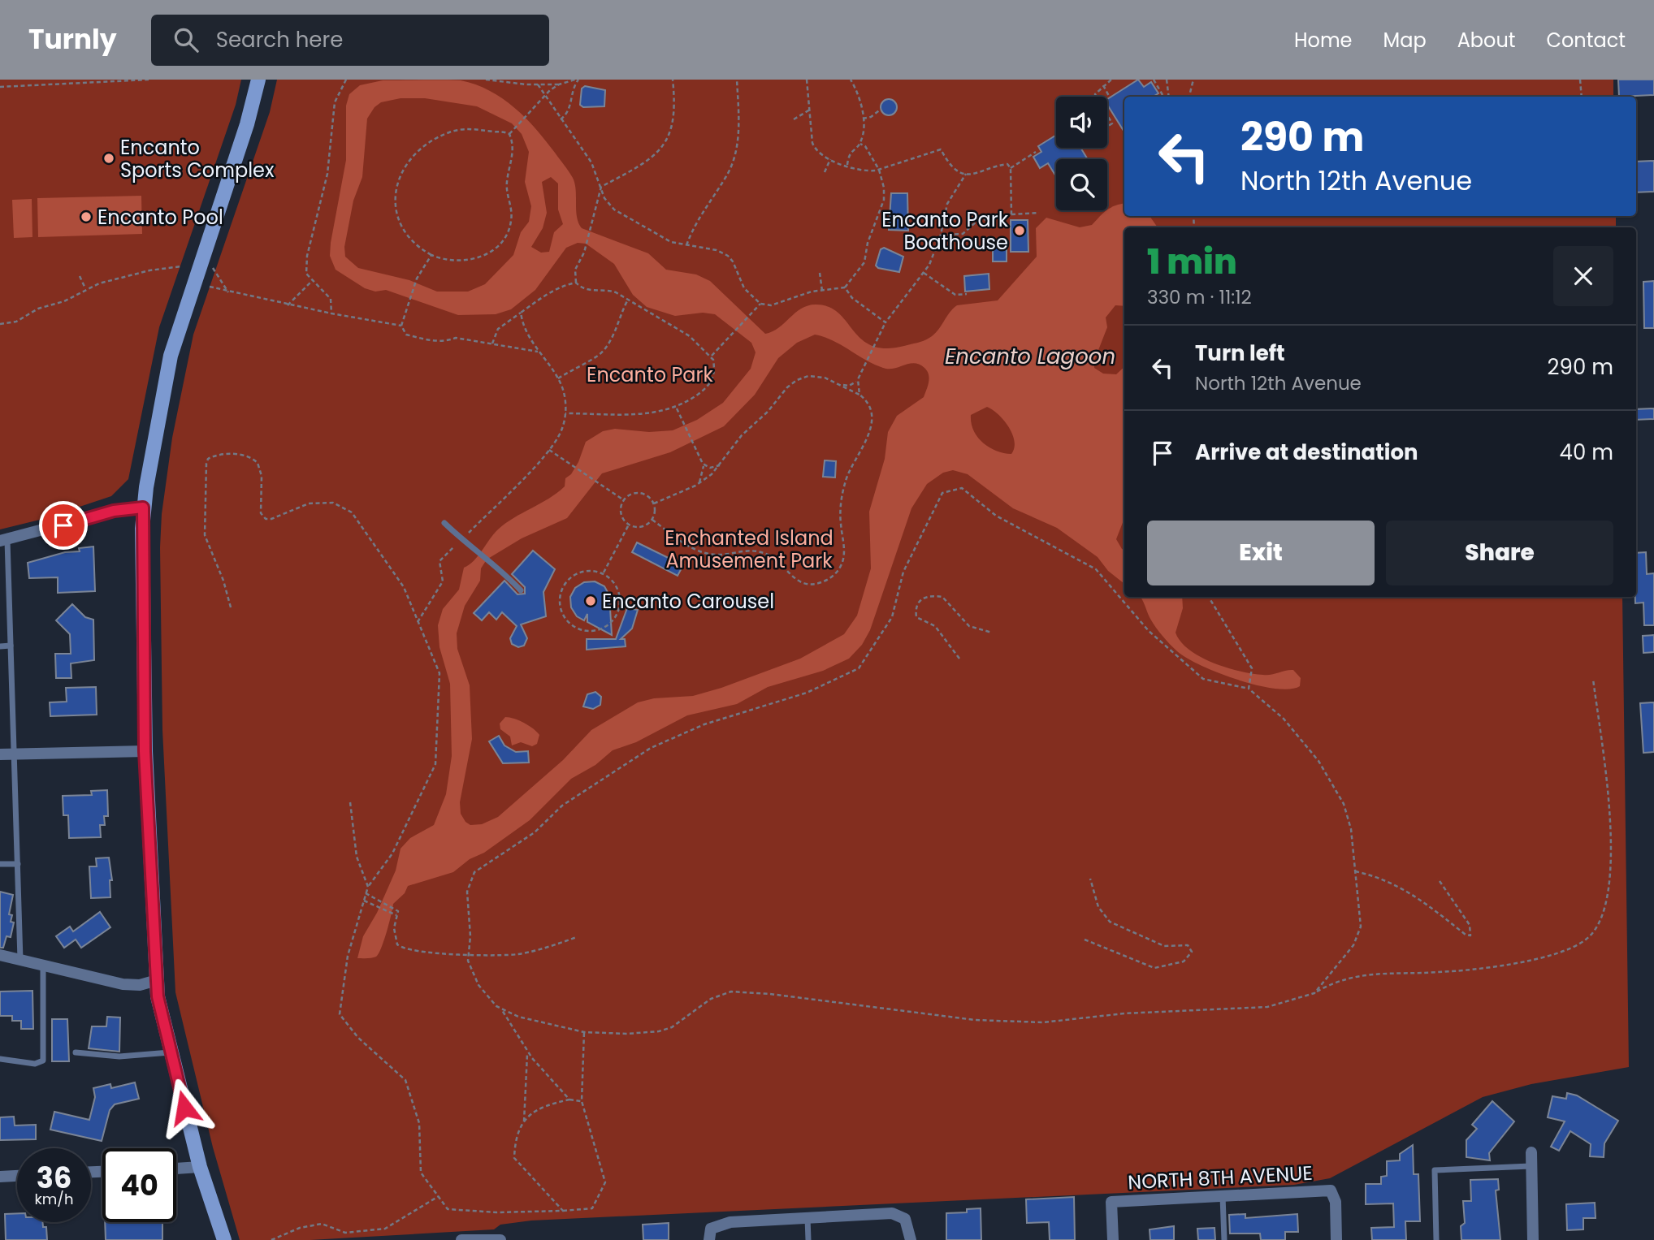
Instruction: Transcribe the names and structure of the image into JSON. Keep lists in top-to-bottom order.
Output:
{
  "streets": {
    "street": ["NORTH 8TH AVENUE"]
  },
  "water": ["Encanto Lagoon"],
  "parks": ["Encanto Park", "Enchanted Island Amusement Park"],
  "places": [
    "Encanto Sports Complex",
    "Encanto Pool",
    "Encanto Park Boathouse",
    "Encanto Carousel"
  ],
  "page": {
    "header": "Turnly",
    "search": "Search here",
    "nav": [
      "Home",
      "Map",
      "About",
      "Contact"
    ],
    "turn": ["290 m", "North 12th Avenue"],
    "heading": ["1 min", "330 m · 11:12"],
    "list": [
      {
        "name": "Turn left",
        "note": "North 12th Avenue",
        "value": "290 m"
      },
      {
        "name": "Arrive at destination",
        "value": "40 m"
      }
    ],
    "buttons": ["Exit", "Share"],
    "speed": "36 km/h",
    "limit": "40"
  }
}
